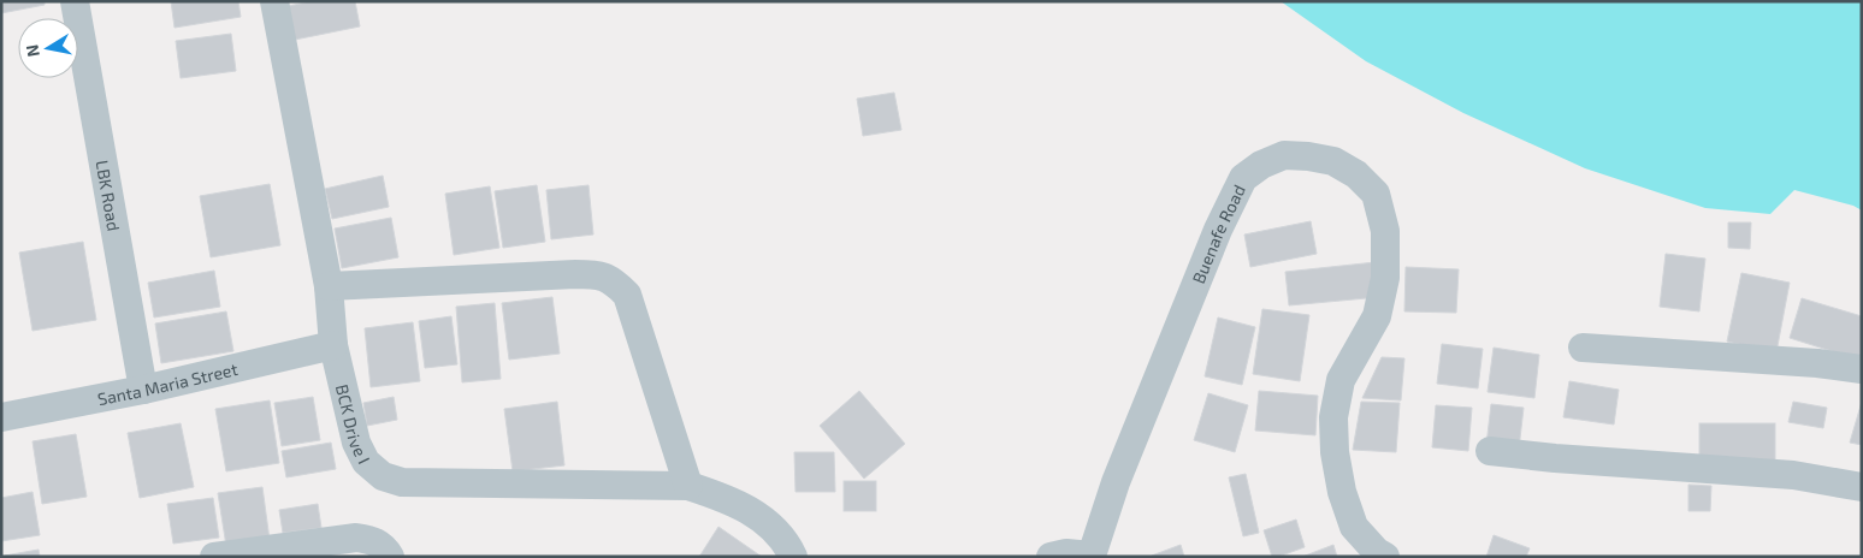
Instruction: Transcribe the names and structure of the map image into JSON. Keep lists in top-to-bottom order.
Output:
{
  "streets": {
    "street": [
      "LBK Road",
      "Buenafe Road",
      "Santa Maria Street",
      "BCK Drive I"
    ]
  },
  "crossings": [
    ["LBK Road", "Santa Maria Street"],
    ["Santa Maria Street", "BCK Drive I"]
  ],
  "north": "left"
}
